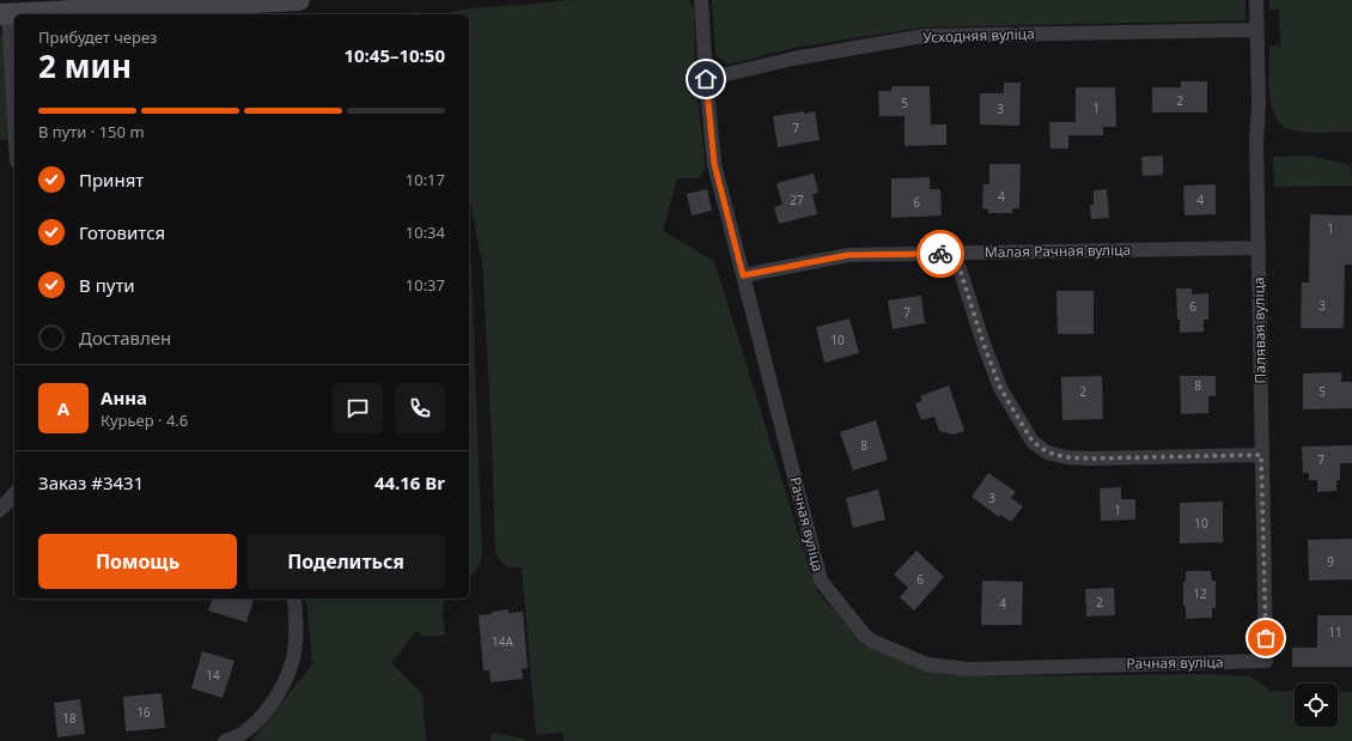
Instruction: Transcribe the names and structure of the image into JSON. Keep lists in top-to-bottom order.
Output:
{
  "streets": {
    "street": [
      "Усходняя вуліца",
      "Малая Рачная вуліца",
      "Палявая вуліца",
      "Рачная вуліца"
    ]
  },
  "crossings": [
    ["Усходняя вуліца", "Палявая вуліца"],
    ["Усходняя вуліца", "Рачная вуліца"],
    ["Малая Рачная вуліца", "Палявая вуліца"],
    ["Малая Рачная вуліца", "Рачная вуліца"],
    ["Палявая вуліца", "Рачная вуліца"]
  ],
  "house_numbers": [
    "2",
    "5",
    "1",
    "3",
    "7",
    "4",
    "27",
    "4",
    "6",
    "1",
    "3",
    "6",
    "7",
    "10",
    "8",
    "2",
    "5",
    "8",
    "7",
    "3",
    "1",
    "10",
    "9",
    "6",
    "12",
    "2",
    "4",
    "11",
    "14А",
    "14",
    "16",
    "18"
  ],
  "page": {
    "heading": ["2 мин", "Прибудет через", "10:45–10:50"],
    "panel": [
      "Анна",
      "Курьер · 4.6",
      "Заказ #3431",
      "44.16 Br"
    ],
    "bar": "В пути · 150 m",
    "list": [
      ["Принят", "10:17"],
      ["Готовится", "10:34"],
      ["В пути", "10:37"],
      "Доставлен"
    ],
    "round": "А",
    "buttons": ["Помощь", "Поделиться"]
  }
}
